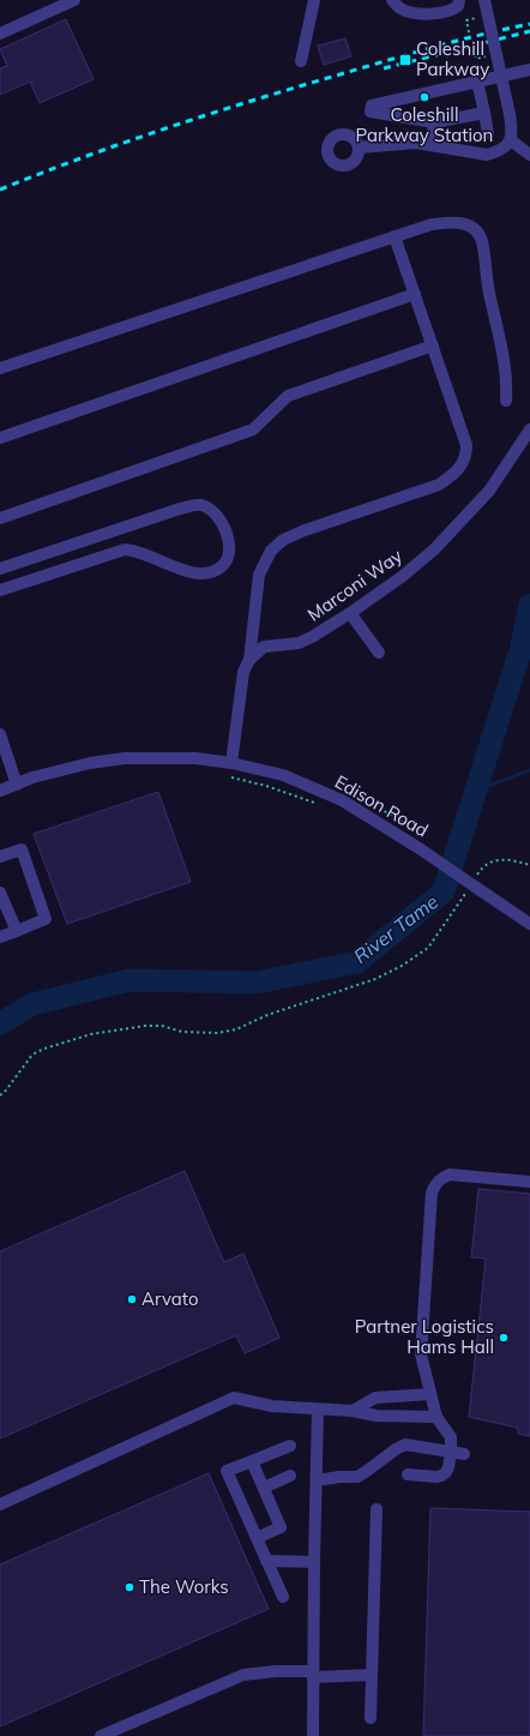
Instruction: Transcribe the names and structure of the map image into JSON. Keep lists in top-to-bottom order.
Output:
{
  "streets": {
    "street": ["Marconi Way", "Edison Road"]
  },
  "water": ["River Tame"],
  "places": {
    "transit": ["Coleshill Parkway"],
    "other": [
      "Coleshill Parkway Station",
      "Arvato",
      "Partner Logistics Hams Hall",
      "The Works"
    ]
  }
}
